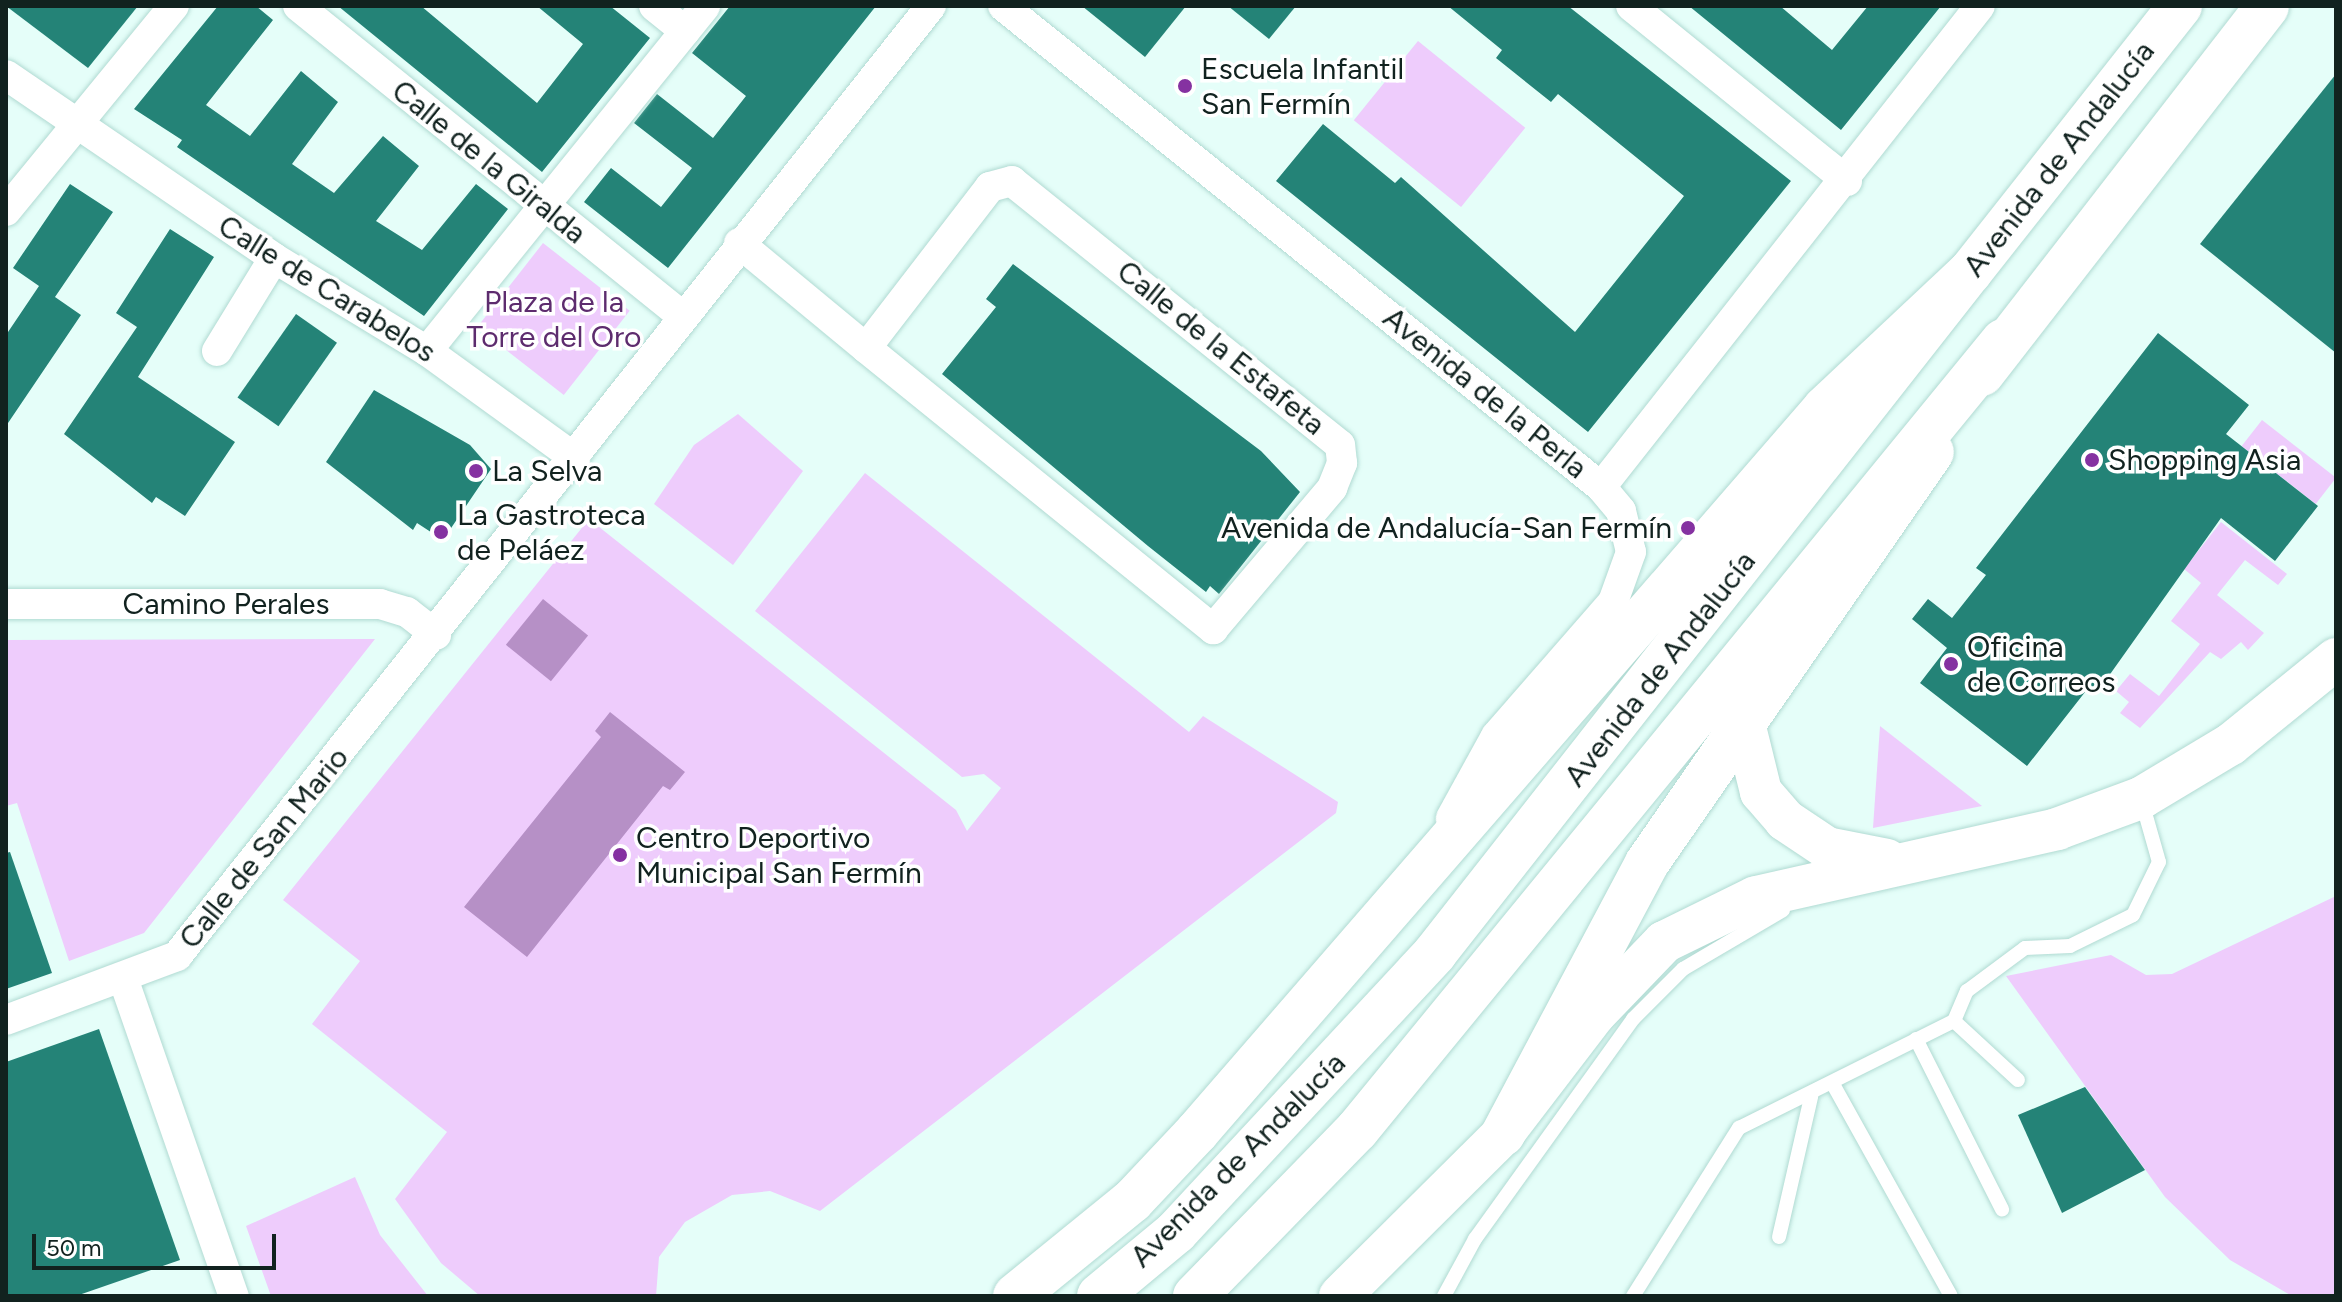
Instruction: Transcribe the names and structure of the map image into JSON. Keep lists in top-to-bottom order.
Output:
{
  "streets": {
    "main road": ["Avenida de Andalucía"],
    "street": [
      "Calle de la Giralda",
      "Calle de Carabelos",
      "Calle de la Estafeta",
      "Avenida de la Perla",
      "Camino Perales",
      "Calle de San Mario"
    ]
  },
  "crossings": [
    ["Camino Perales", "Calle de San Mario"]
  ],
  "parks": ["Plaza de la Torre del Oro"],
  "places": [
    "Escuela Infantil San Fermín",
    "Shopping Asia",
    "La Selva",
    "Avenida de Andalucía-San Fermín",
    "La Gastroteca de Peláez",
    "Oficina de Correos",
    "Centro Deportivo Municipal San Fermín"
  ],
  "scale_bar": "50 m"
}
